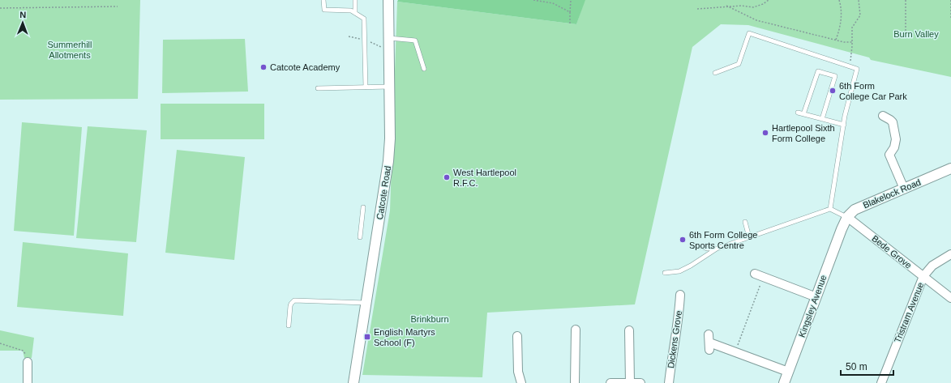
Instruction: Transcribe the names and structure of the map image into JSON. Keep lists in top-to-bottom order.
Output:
{
  "streets": {
    "street": [
      "Catcote Road",
      "Blakelock Road",
      "Bede Grove",
      "Kingsley Avenue",
      "Tristram Avenue",
      "Dickens Grove"
    ]
  },
  "crossings": [
    ["Blakelock Road", "Bede Grove"],
    ["Blakelock Road", "Kingsley Avenue"],
    ["Bede Grove", "Tristram Avenue"]
  ],
  "parks": ["Burn Valley", "Summerhill Allotments", "Brinkburn"],
  "places": {
    "other": [
      "Catcote Academy",
      "6th Form College Car Park",
      "Hartlepool Sixth Form College",
      "West Hartlepool R.F.C.",
      "6th Form College Sports Centre"
    ],
    "transit": ["English Martyrs School (F)"]
  },
  "scale_bar": "50 m",
  "north": "top"
}
